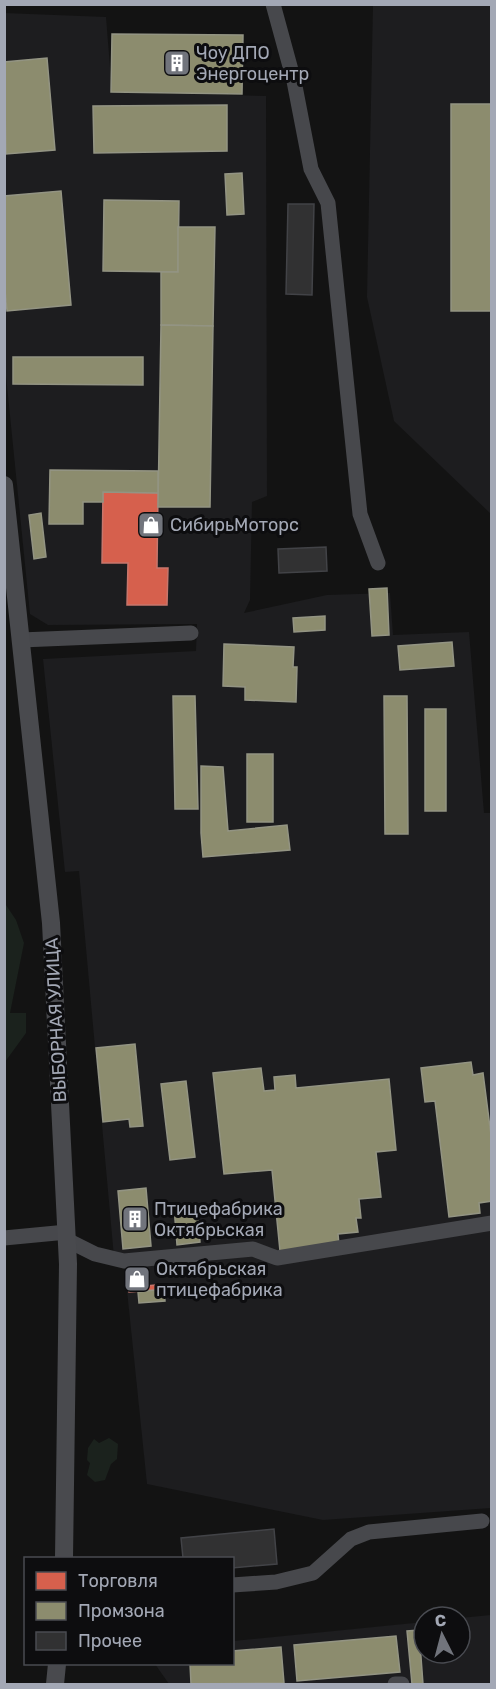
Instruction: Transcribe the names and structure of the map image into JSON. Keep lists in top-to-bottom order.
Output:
{
  "streets": {
    "main road": ["ВЫБОРНАЯ УЛИЦА"]
  },
  "places": {
    "building": ["Чоу ДПО Энергоцентр", "Птицефабрика Октябрьская"],
    "shop": ["СибирьМоторс", "Октябрьская птицефабрика"]
  },
  "legend": ["Торговля", "Промзона", "Прочее"],
  "north": "top"
}
